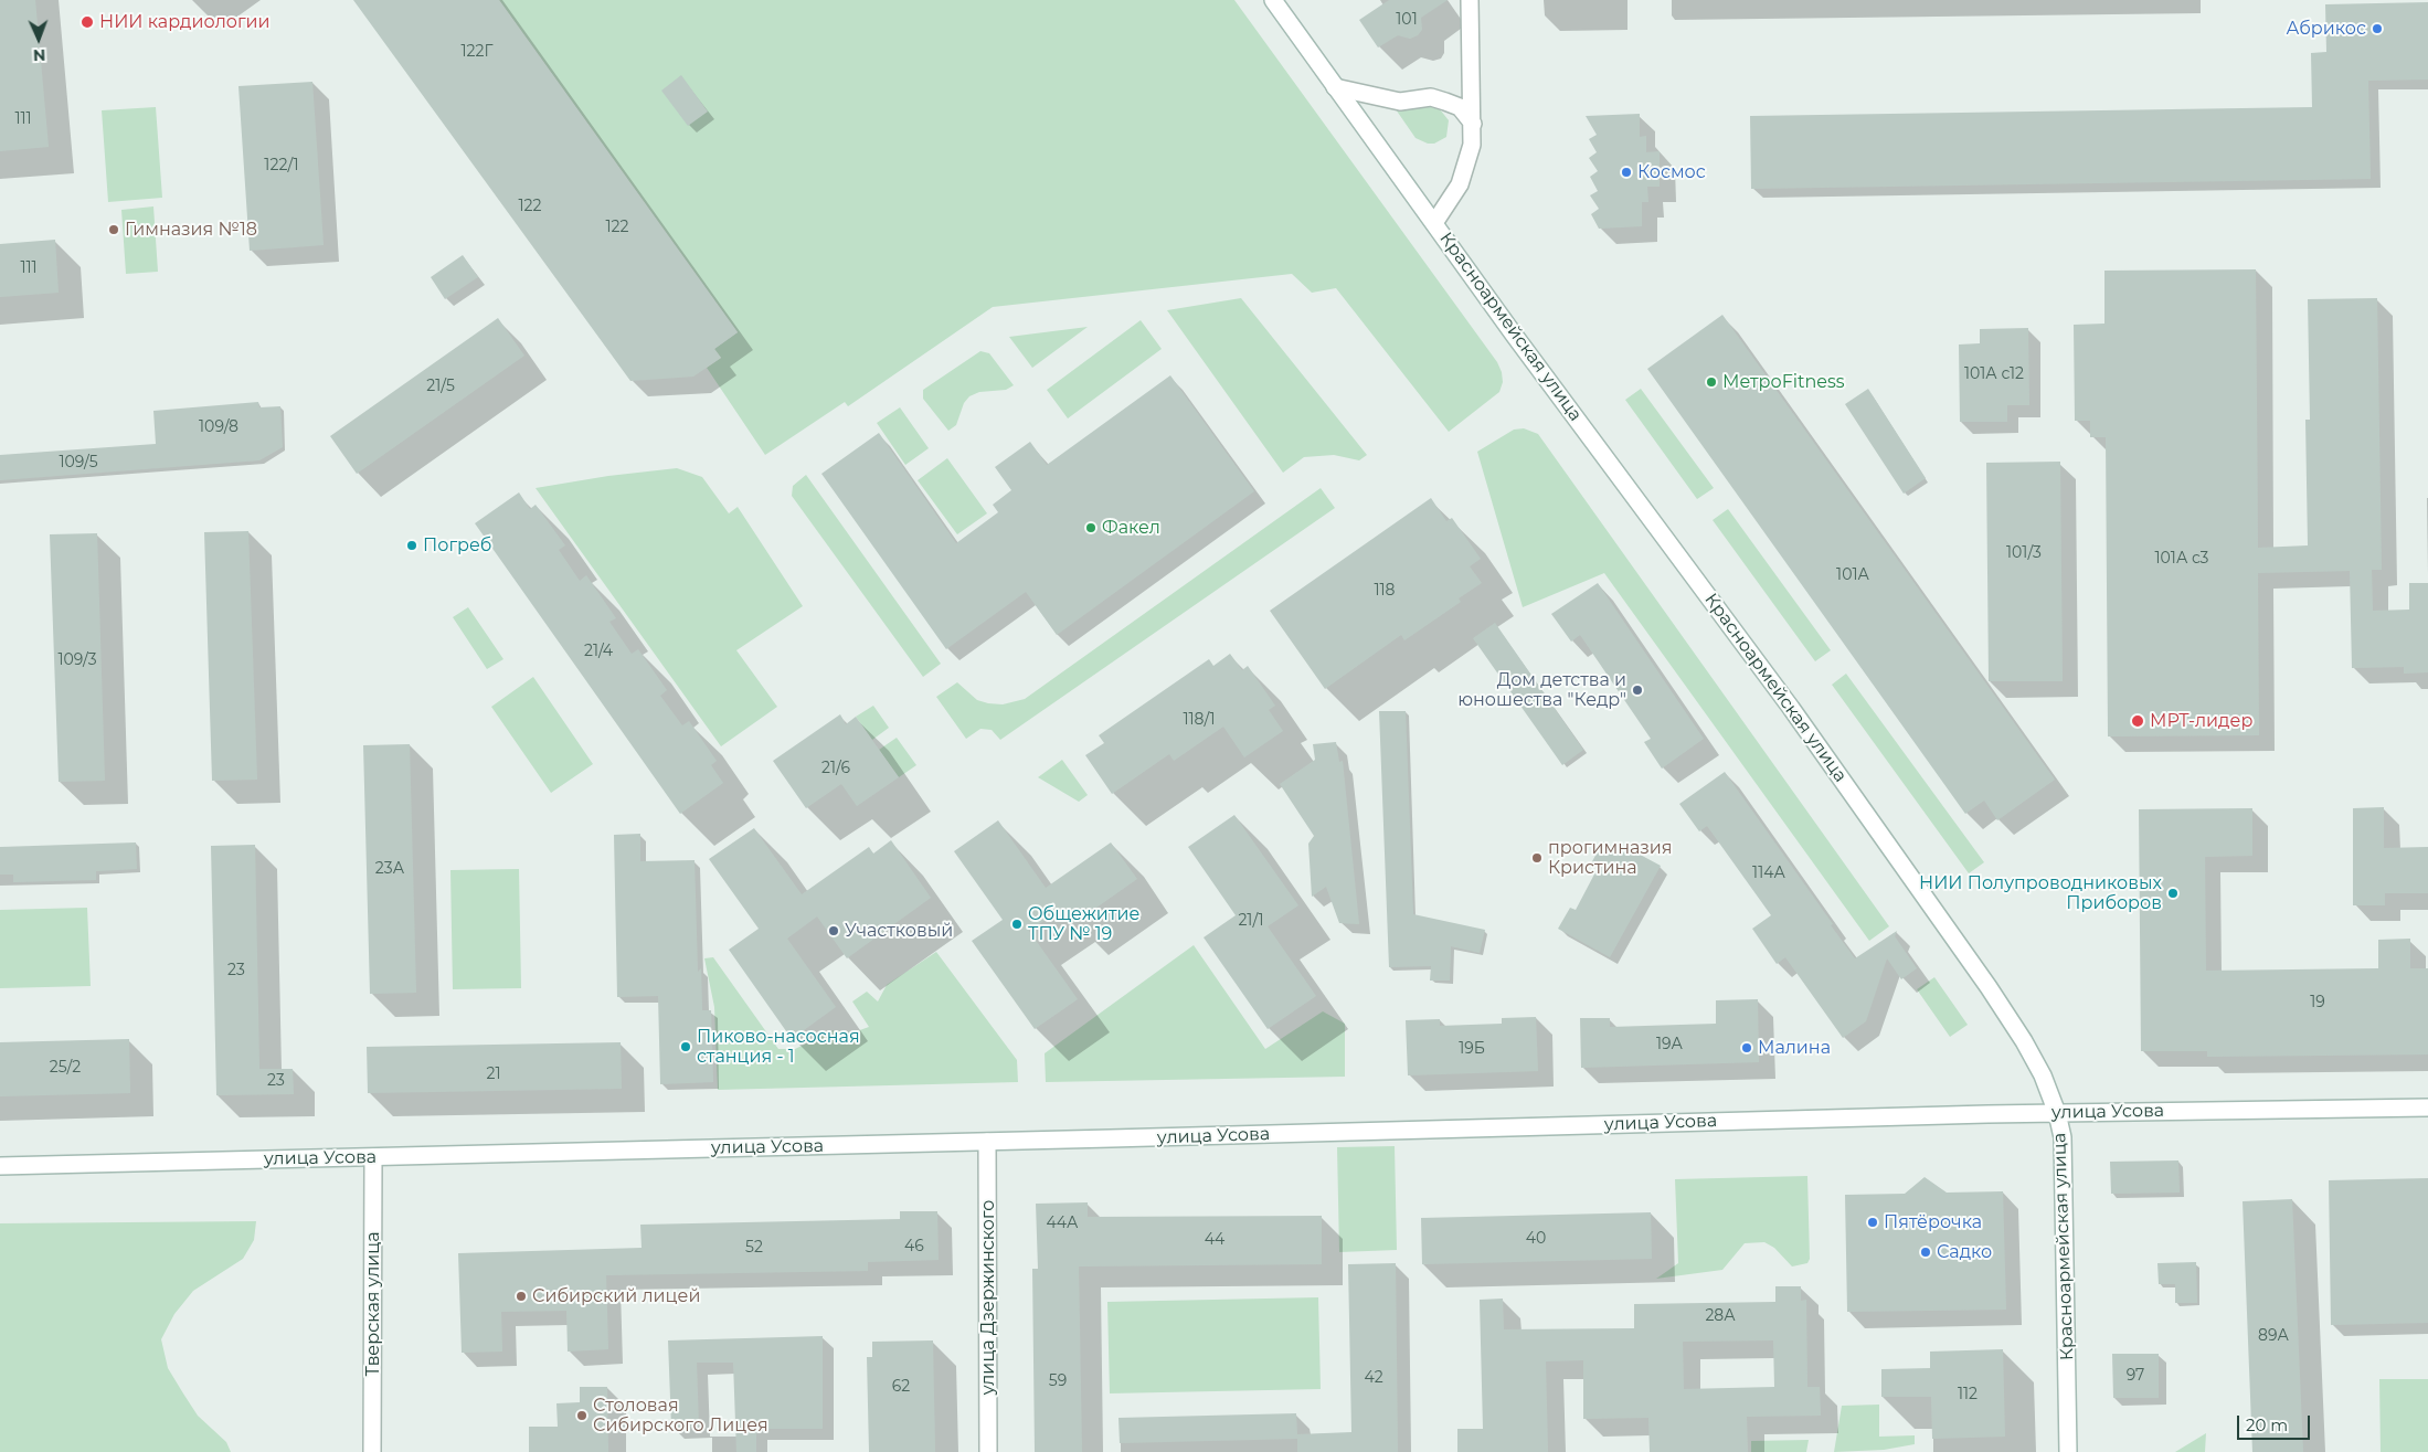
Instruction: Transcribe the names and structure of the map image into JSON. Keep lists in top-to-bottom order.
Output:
{
  "streets": {
    "main road": [
      "Красноармейская улица",
      "улица Усова",
      "улица Дзержинского",
      "Тверская улица"
    ]
  },
  "crossings": [
    ["Красноармейская улица", "улица Усова"],
    ["улица Усова", "улица Дзержинского"],
    ["улица Усова", "Тверская улица"]
  ],
  "places": [
    "НИИ кардиологии",
    "Абрикос",
    "Космос",
    "Гимназия №18",
    "МетроFitness",
    "Факел",
    "Погреб",
    "Дом детства и юношества \"Кедр\"",
    "МРТ-лидер",
    "прогимназия Кристина",
    "НИИ Полупроводниковых Приборов",
    "Общежитие ТПУ № 19",
    "Участковый",
    "Пиково-насосная станция - 1",
    "Малина",
    "Пятёрочка",
    "Садко",
    "Сибирский лицей",
    "Столовая Сибирского Лицея"
  ],
  "house_numbers": [
    "101",
    "122Г",
    "111",
    "122/1",
    "122",
    "122",
    "111",
    "101А с12",
    "21/5",
    "109/8",
    "109/5",
    "101/3",
    "101А с3",
    "101А",
    "118",
    "21/4",
    "109/3",
    "118/1",
    "21/6",
    "23А",
    "114А",
    "21/1",
    "23",
    "19",
    "19А",
    "19Б",
    "25/2",
    "21",
    "23",
    "44А",
    "40",
    "44",
    "46",
    "52",
    "28А",
    "89А",
    "97",
    "42",
    "59",
    "62",
    "112"
  ],
  "scale_bar": "20 m",
  "north": "bottom"
}
